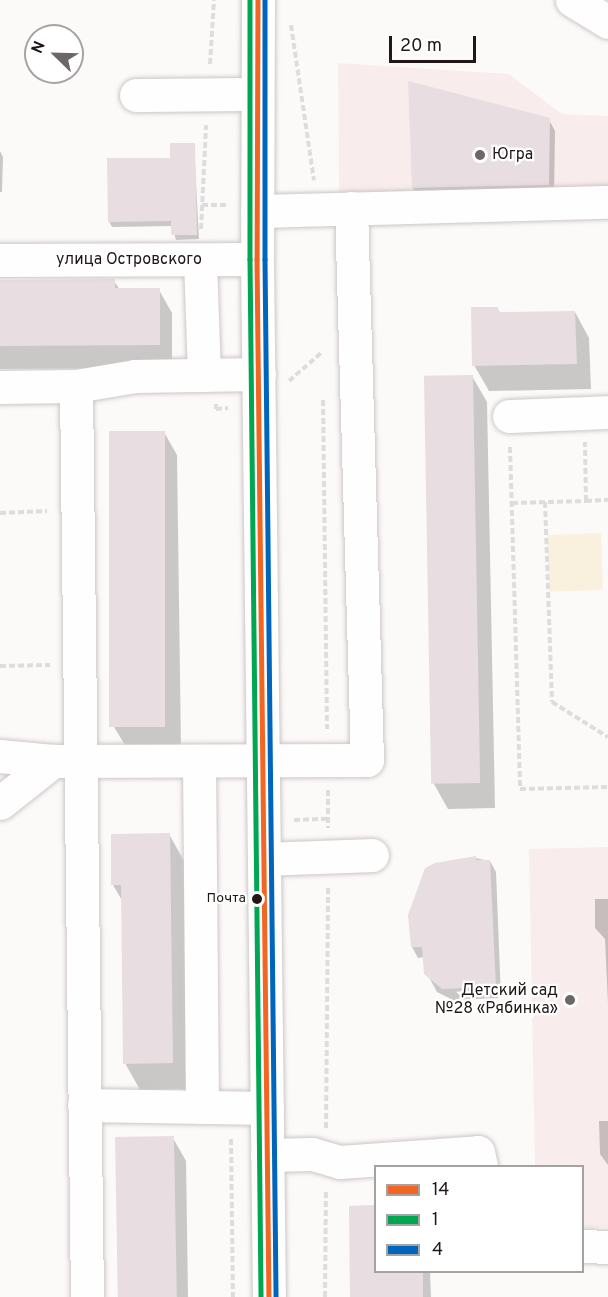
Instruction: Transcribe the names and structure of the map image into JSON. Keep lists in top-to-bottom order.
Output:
{
  "streets": {
    "street": ["улица Островского"]
  },
  "places": ["Югра", "Почта", "Детский сад №28 «Рябинка»"],
  "lines": ["transit line 14", "transit line 1", "transit line 4"],
  "legend": ["14", "1", "4"],
  "scale_bar": "20 m",
  "north": "top left"
}
